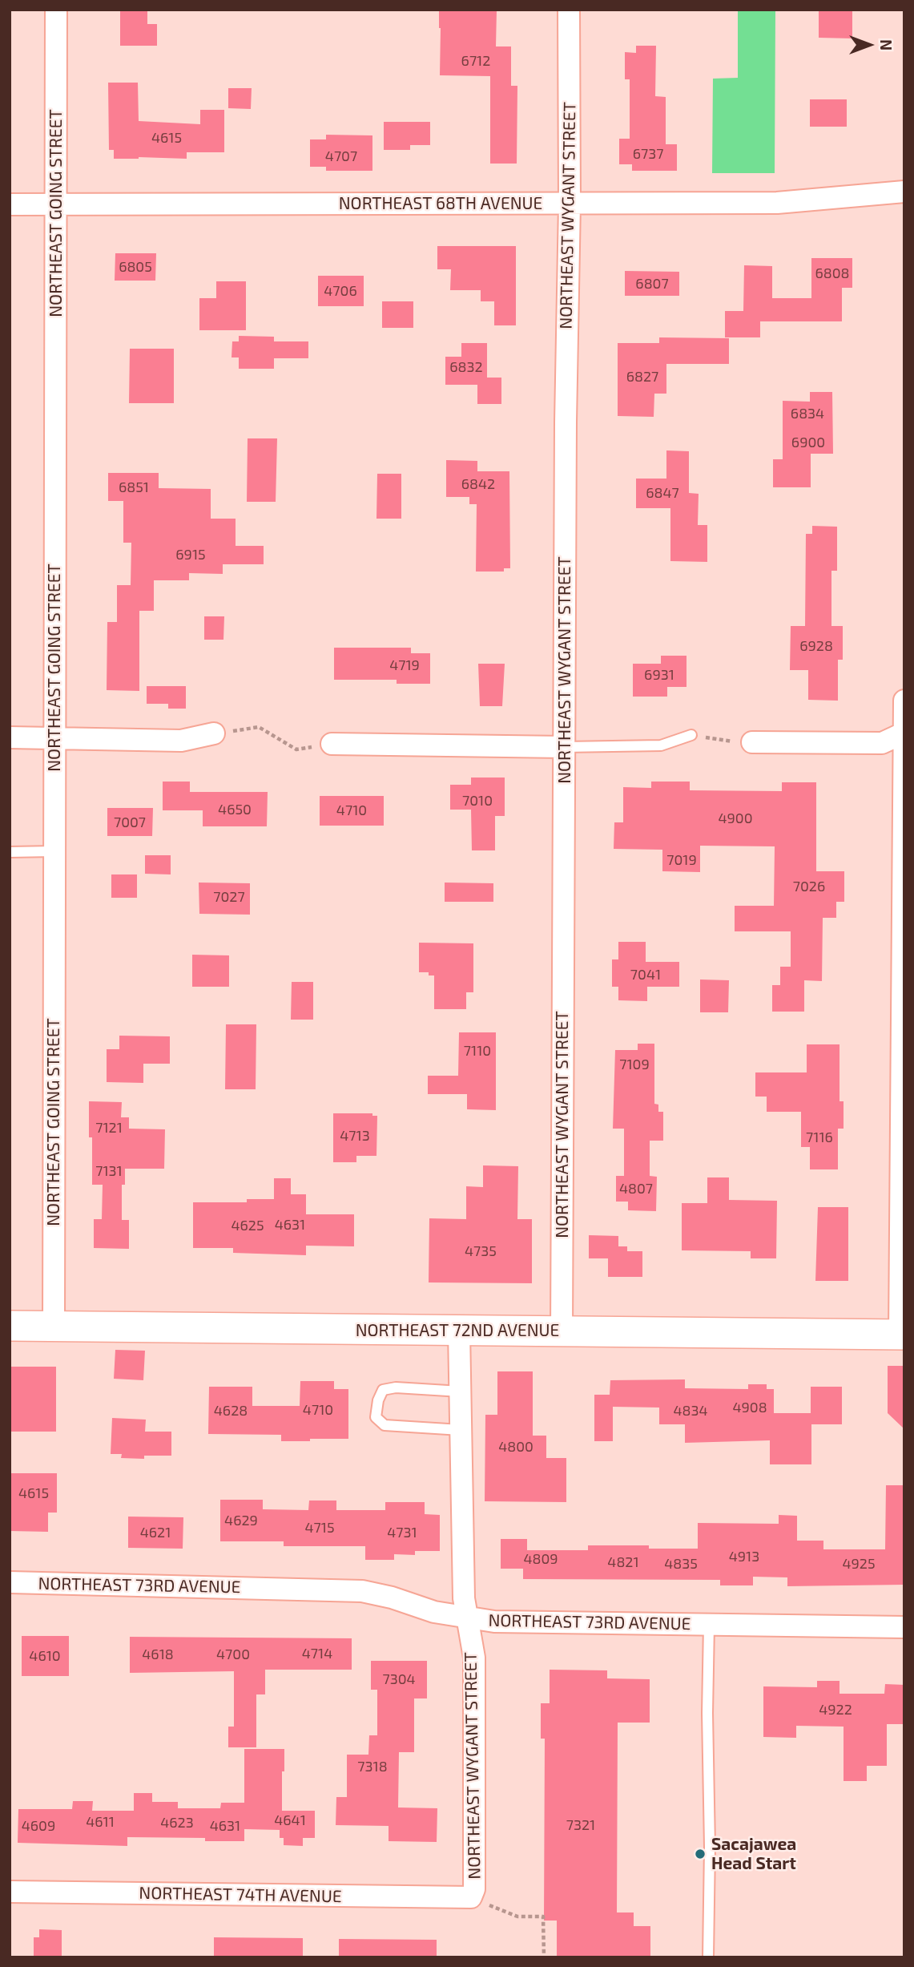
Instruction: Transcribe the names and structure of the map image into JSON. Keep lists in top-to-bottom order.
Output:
{
  "streets": {
    "street": [
      "NORTHEAST 68TH AVENUE",
      "NORTHEAST GOING STREET",
      "NORTHEAST WYGANT STREET",
      "NORTHEAST 72ND AVENUE",
      "NORTHEAST 73RD AVENUE",
      "NORTHEAST 74TH AVENUE"
    ]
  },
  "crossings": [
    ["NORTHEAST 68TH AVENUE", "NORTHEAST GOING STREET"],
    ["NORTHEAST 68TH AVENUE", "NORTHEAST WYGANT STREET"],
    ["NORTHEAST GOING STREET", "NORTHEAST 72ND AVENUE"],
    ["NORTHEAST WYGANT STREET", "NORTHEAST 72ND AVENUE"],
    ["NORTHEAST WYGANT STREET", "NORTHEAST 73RD AVENUE"],
    ["NORTHEAST WYGANT STREET", "NORTHEAST 74TH AVENUE"]
  ],
  "places": ["Sacajawea Head Start"],
  "house_numbers": [
    "6712",
    "4615",
    "6737",
    "4707",
    "6805",
    "6808",
    "6807",
    "4706",
    "6832",
    "6827",
    "6834",
    "6900",
    "6842",
    "6851",
    "6847",
    "6915",
    "6928",
    "4719",
    "6931",
    "7010",
    "4650",
    "4710",
    "4900",
    "7007",
    "7019",
    "7026",
    "7027",
    "7041",
    "7110",
    "7109",
    "7121",
    "4713",
    "7116",
    "7131",
    "4807",
    "4631",
    "4625",
    "4735",
    "4908",
    "4710",
    "4628",
    "4834",
    "4800",
    "4615",
    "4629",
    "4715",
    "4621",
    "4731",
    "4913",
    "4809",
    "4821",
    "4835",
    "4925",
    "4714",
    "4618",
    "4700",
    "4610",
    "7304",
    "4922",
    "7318",
    "4641",
    "4611",
    "4623",
    "7321",
    "4609",
    "4631"
  ],
  "north": "right"
}
